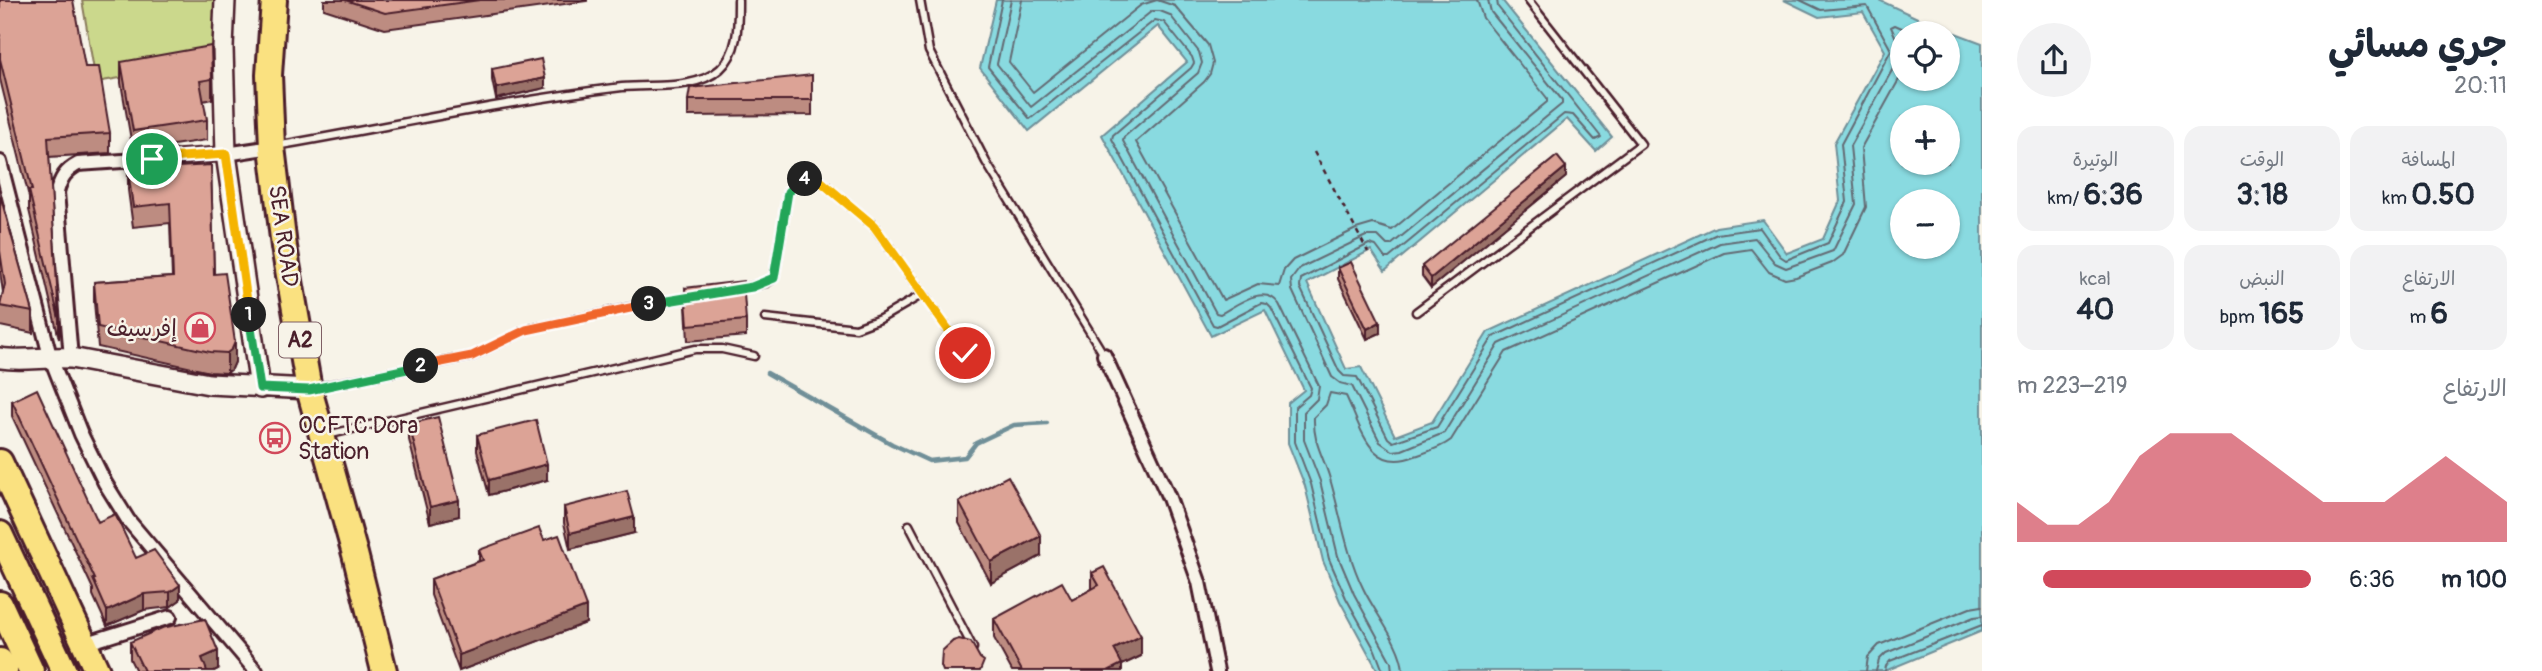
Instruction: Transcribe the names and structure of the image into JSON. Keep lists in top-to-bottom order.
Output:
{
  "streets": {
    "highway": ["SEA ROAD", "A2"]
  },
  "places": {
    "shop": ["إفرسيف"],
    "bus stop": ["OCFTC Dora Station"]
  },
  "page": {
    "heading": ["جري مسائي", "20:11"],
    "map_buttons": ["+", "−"],
    "stats": [
      ["المسافة", "0.50 km"],
      ["الوقت", "3:18"],
      ["الوتيرة", "6:36 /km"],
      ["الارتفاع", "6 m"],
      ["النبض", "165 bpm"],
      ["kcal", "40"]
    ],
    "pins": [
      "4",
      "3",
      "1",
      "2"
    ],
    "chart": ["الارتفاع", "219–223 m"],
    "list": [
      {
        "name": "100 m",
        "note": "6:36"
      }
    ]
  }
}
